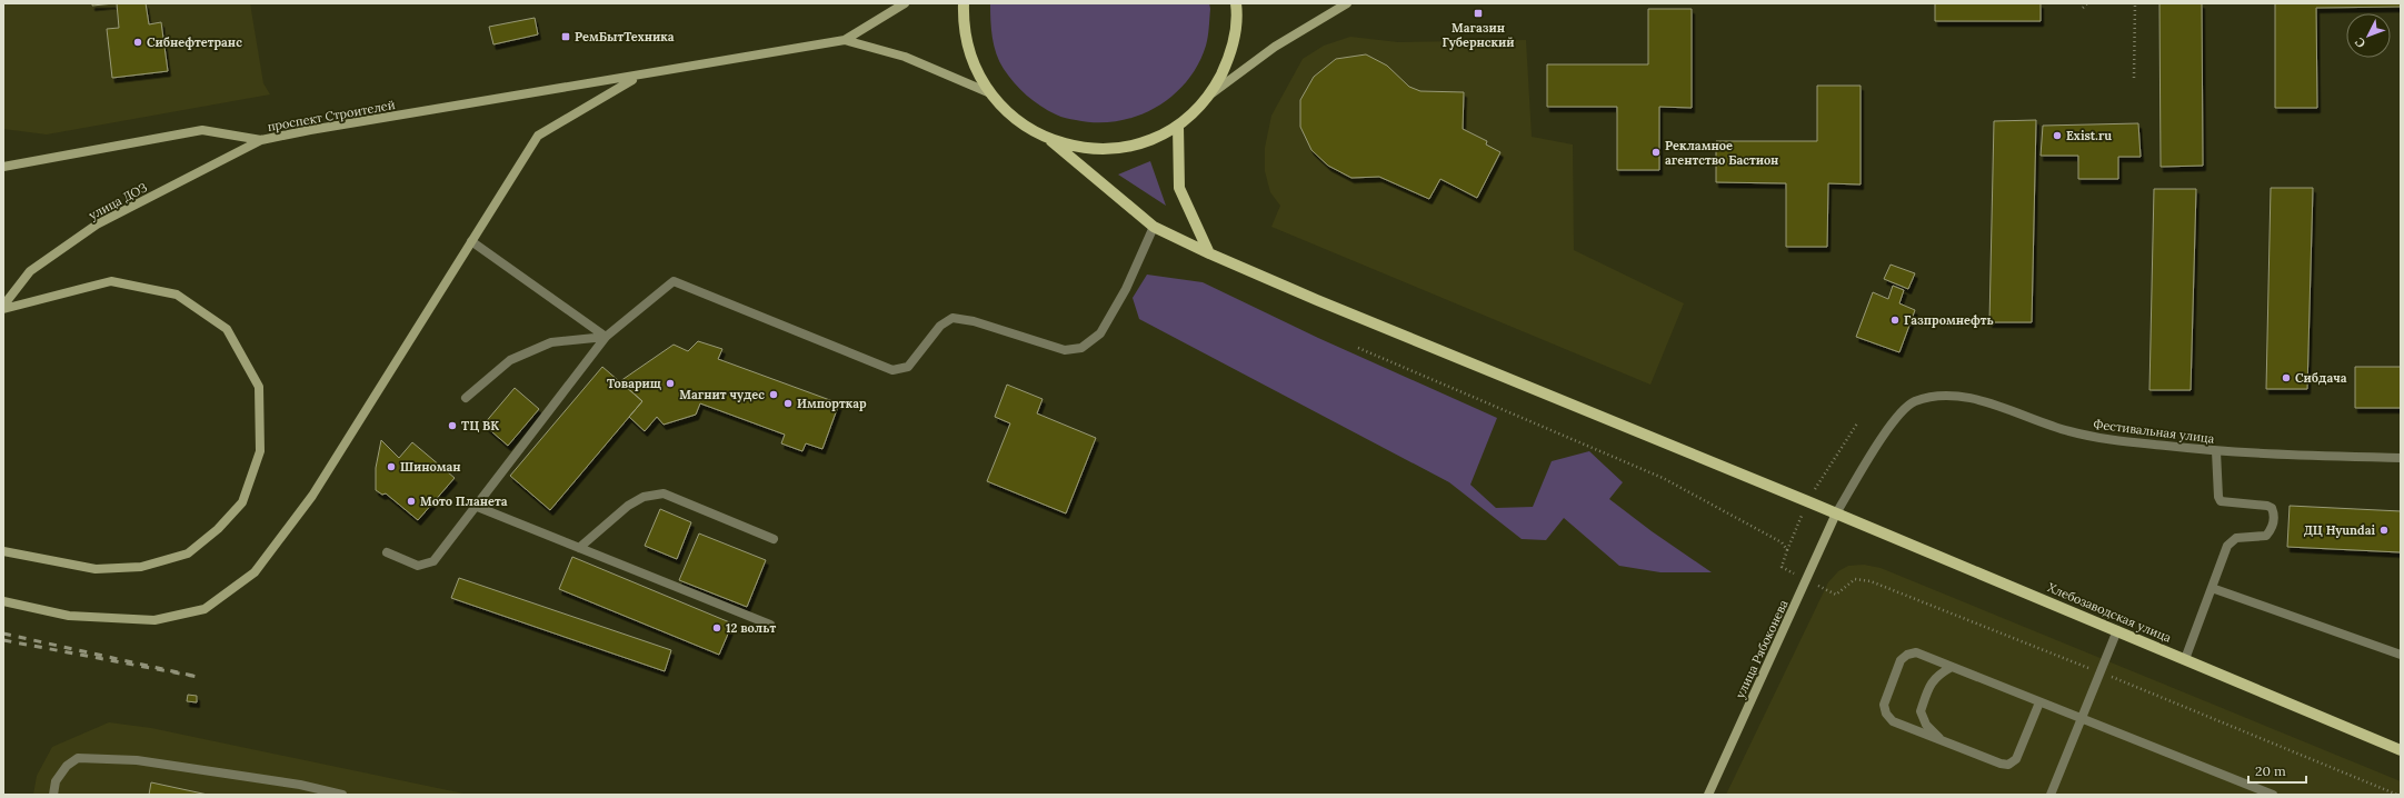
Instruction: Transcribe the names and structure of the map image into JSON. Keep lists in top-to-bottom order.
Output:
{
  "streets": {
    "main road": [
      "проспект Строителей",
      "улица ДОЗ",
      "Хлебозаводская улица",
      "улица Рябоконева"
    ],
    "street": ["Фестивальная улица"]
  },
  "crossings": [
    ["проспект Строителей", "улица ДОЗ"],
    ["Фестивальная улица", "Хлебозаводская улица"],
    ["Фестивальная улица", "улица Рябоконева"],
    ["Хлебозаводская улица", "улица Рябоконева"]
  ],
  "places": {
    "transit": ["Магазин Губернский", "РемБытТехника"],
    "other": [
      "Сибнефтетранс",
      "Exist.ru",
      "Рекламное агентство Бастион",
      "Газпромнефть",
      "Сибдача",
      "Товарищ",
      "Магнит чудес",
      "Импорткар",
      "ТЦ ВК",
      "Шиноман",
      "Мото Планета",
      "ДЦ Hyundai",
      "12 вольт"
    ]
  },
  "scale_bar": "20 m",
  "north": "bottom left"
}
